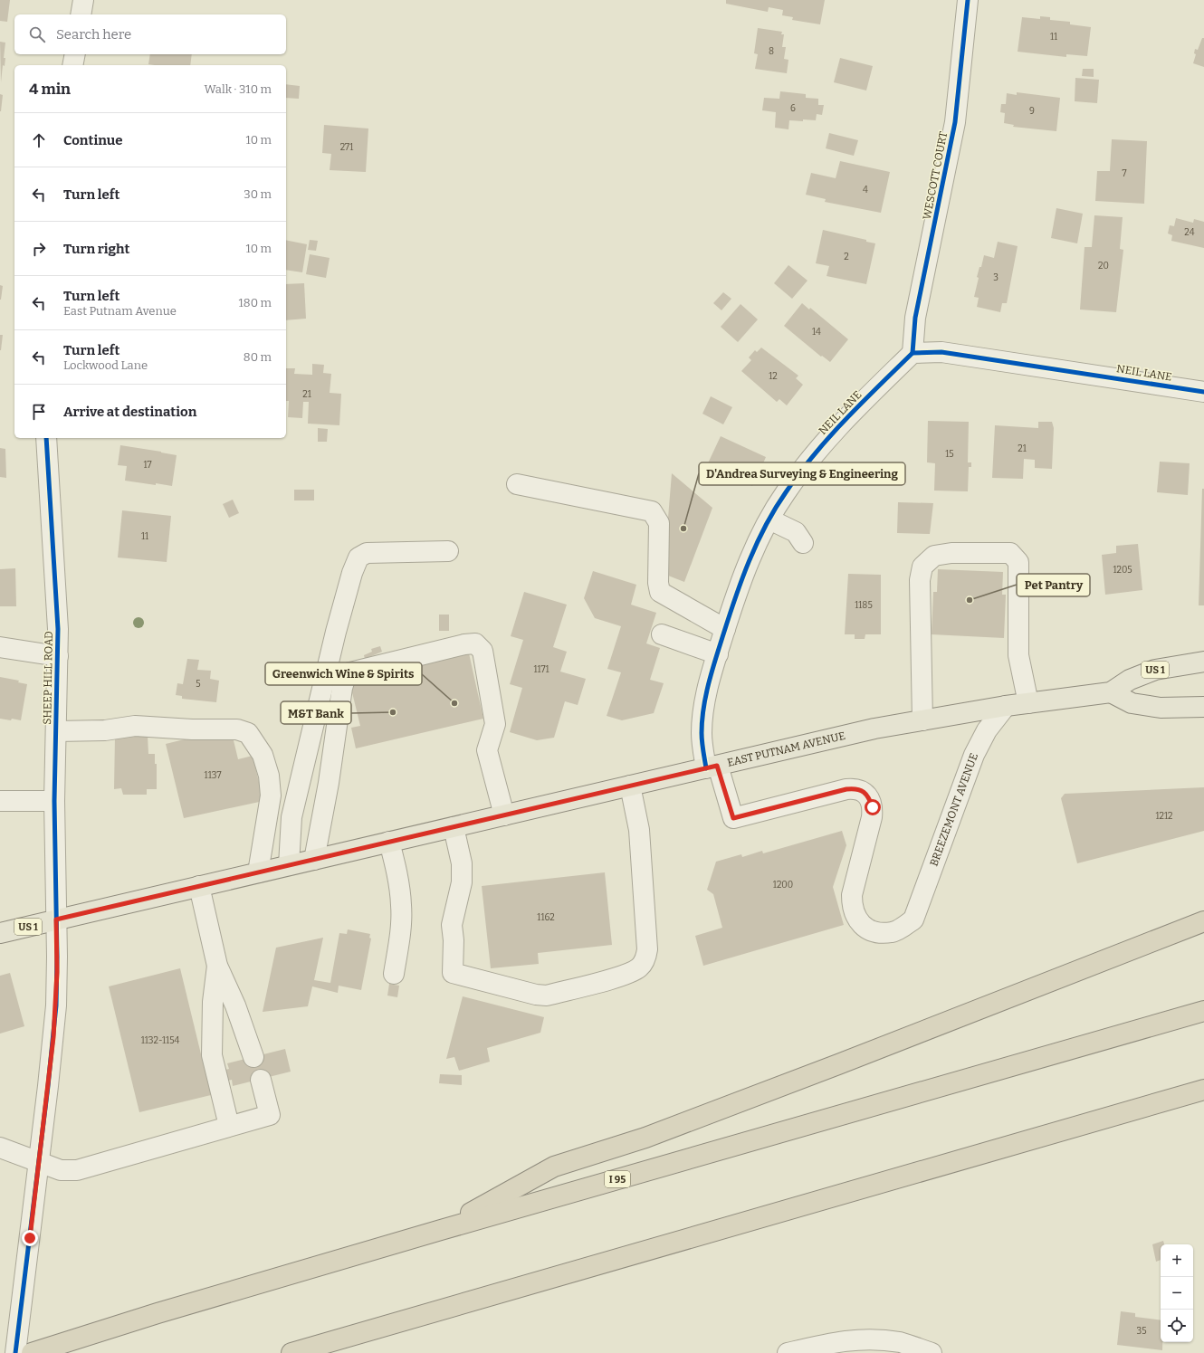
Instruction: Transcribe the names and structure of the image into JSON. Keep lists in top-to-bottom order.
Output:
{
  "streets": {
    "highway": ["I 95"],
    "main road": ["US 1", "EAST PUTNAM AVENUE"],
    "street": [
      "WESCOTT COURT",
      "NEIL LANE",
      "SHEEP HILL ROAD",
      "BREEZEMONT AVENUE"
    ]
  },
  "crossings": [
    ["WESCOTT COURT", "NEIL LANE"],
    ["NEIL LANE", "EAST PUTNAM AVENUE"],
    ["NEIL LANE", "BREEZEMONT AVENUE"],
    ["SHEEP HILL ROAD", "EAST PUTNAM AVENUE"],
    ["EAST PUTNAM AVENUE", "BREEZEMONT AVENUE"]
  ],
  "places": [
    "D'Andrea Surveying & Engineering",
    "Pet Pantry",
    "Greenwich Wine & Spirits",
    "M&T Bank"
  ],
  "house_numbers": [
    "11",
    "8",
    "6",
    "9",
    "271",
    "7",
    "4",
    "24",
    "2",
    "20",
    "3",
    "14",
    "12",
    "21",
    "21",
    "15",
    "17",
    "11",
    "1205",
    "1185",
    "1171",
    "5",
    "1137",
    "1212",
    "1200",
    "1162",
    "1132-1154",
    "35"
  ],
  "page": {
    "search": "Search here",
    "heading": ["4 min", "Walk · 310 m"],
    "list": [
      ["Continue", "10 m"],
      ["Turn left", "30 m"],
      ["Turn right", "10 m"],
      ["Turn left", "East Putnam Avenue", "180 m"],
      ["Turn left", "Lockwood Lane", "80 m"],
      "Arrive at destination"
    ],
    "map_buttons": ["+", "−"]
  }
}
